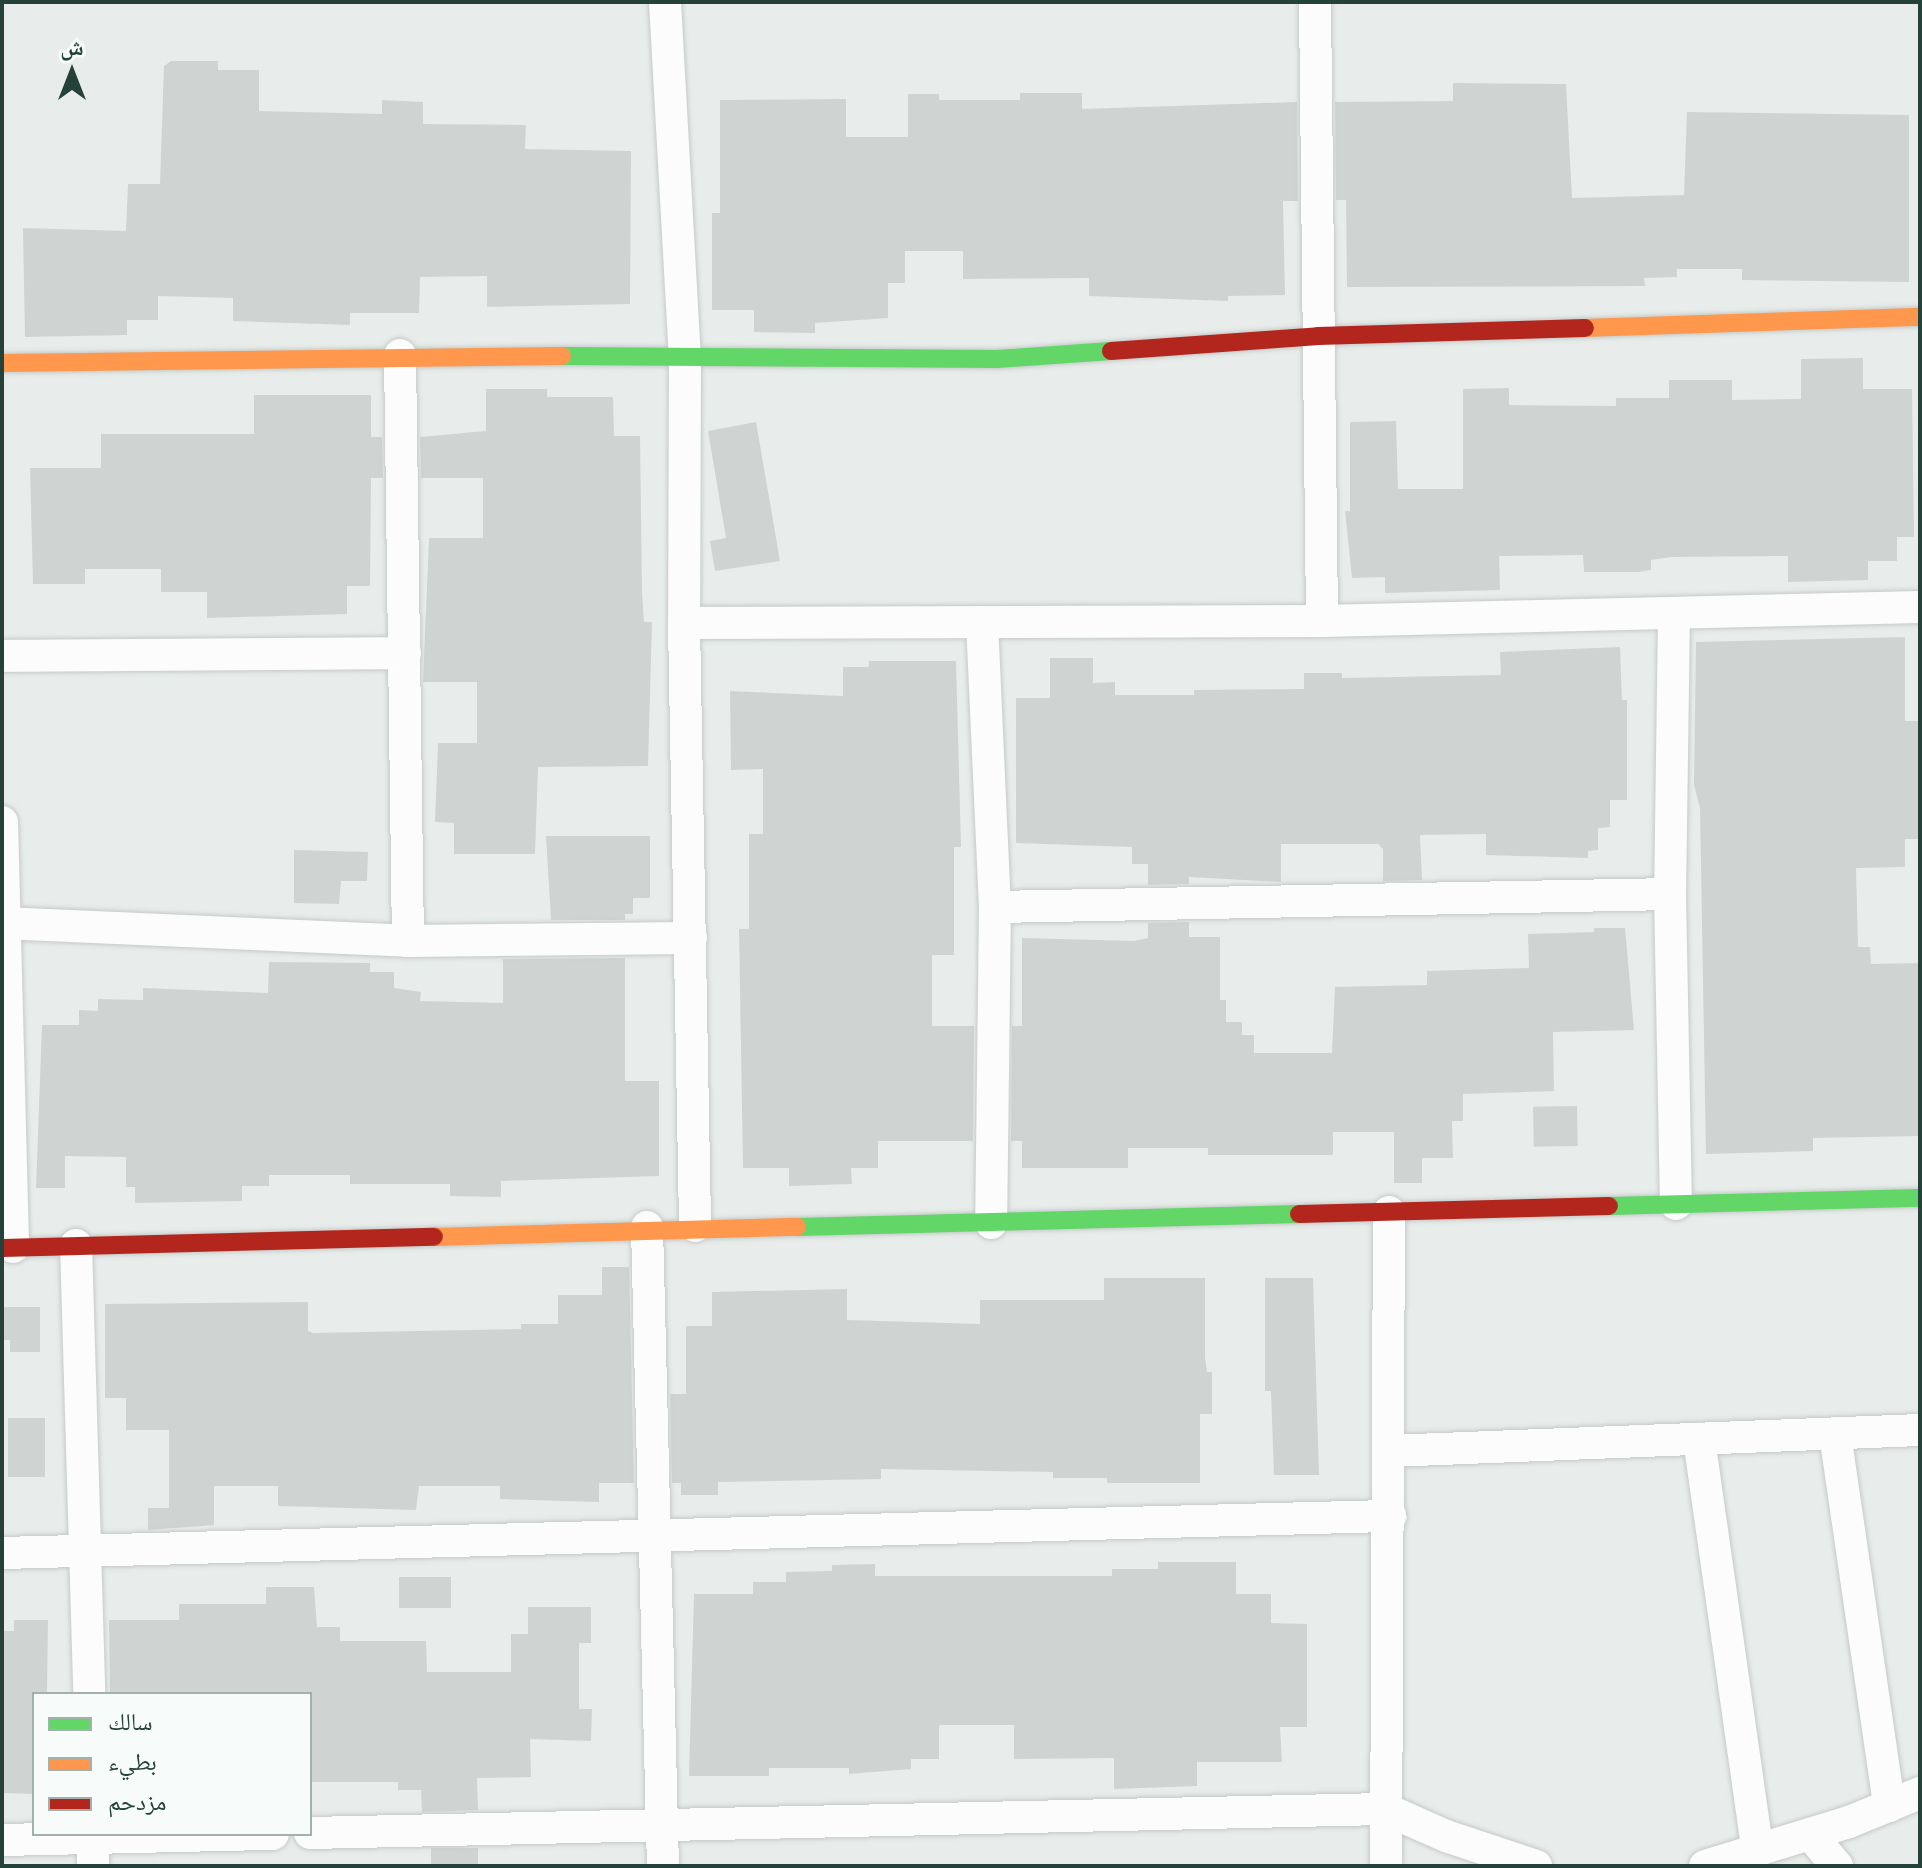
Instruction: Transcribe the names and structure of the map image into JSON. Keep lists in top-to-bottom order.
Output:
{
  "legend": ["سالك", "بطيء", "مزدحم"],
  "north": "top"
}
